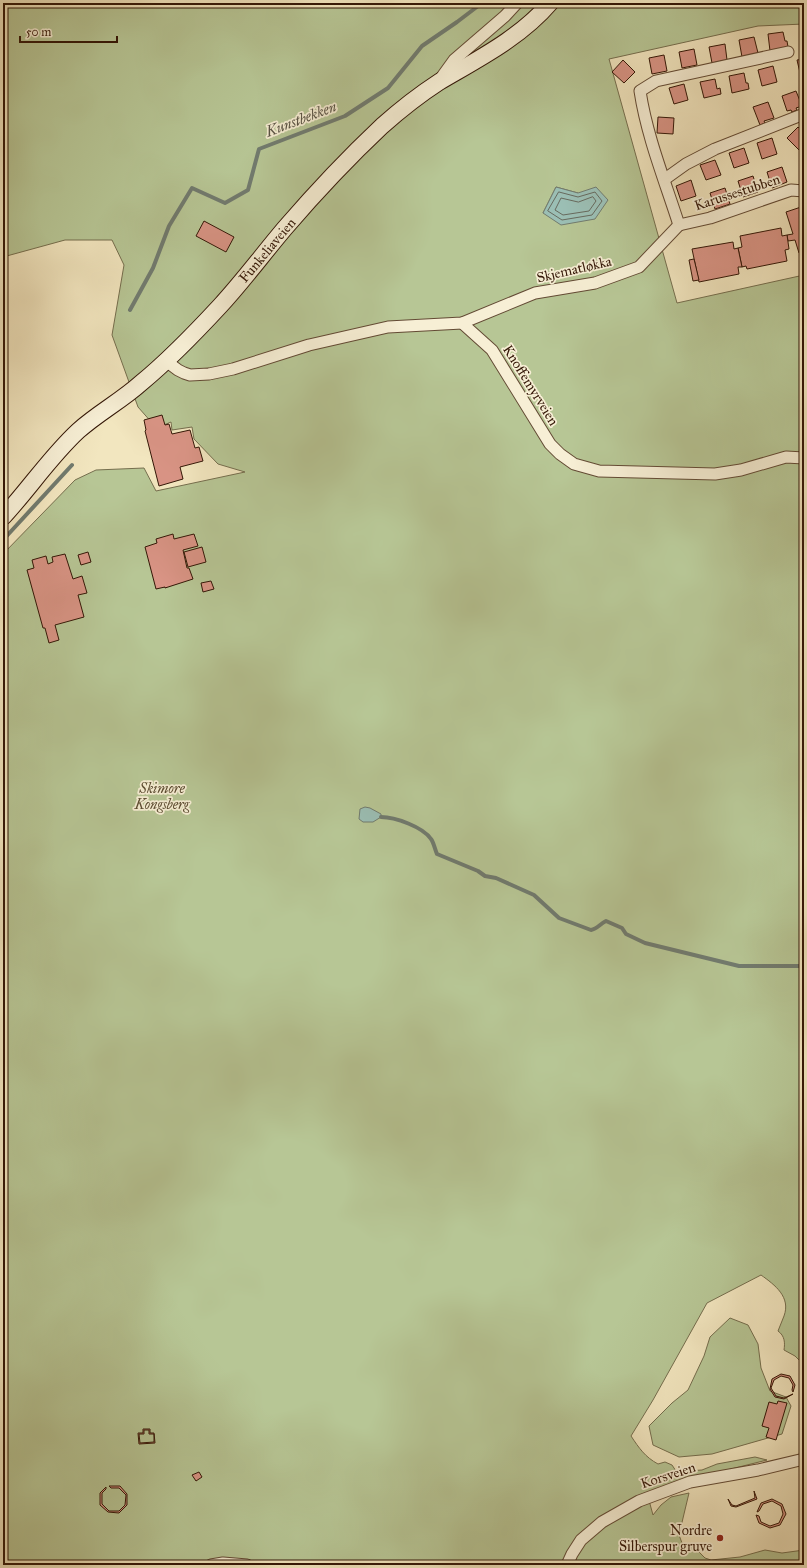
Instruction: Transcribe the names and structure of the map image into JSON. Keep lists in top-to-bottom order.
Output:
{
  "streets": {
    "street": [
      "Karussestubben",
      "Funkeliaveien",
      "Skjematløkka",
      "Knoffemyrveien",
      "Korsveien"
    ]
  },
  "crossings": [
    ["Karussestubben", "Skjematløkka"],
    ["Skjematløkka", "Knoffemyrveien"]
  ],
  "water": ["Kunstbekken"],
  "parks": ["Skimore Kongsberg"],
  "places": ["Nordre Silberspur gruve"],
  "scale_bar": "50 m"
}
